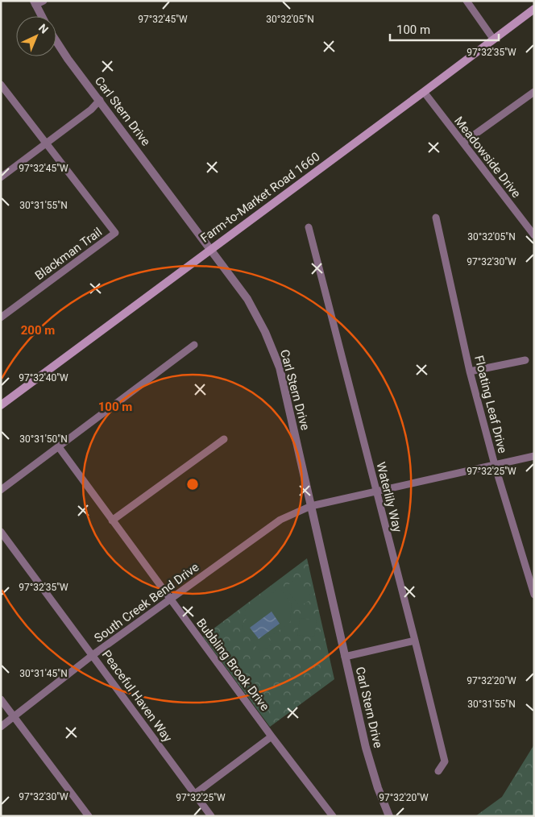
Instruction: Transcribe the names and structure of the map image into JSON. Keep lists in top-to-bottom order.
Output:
{
  "streets": {
    "main road": ["Farm-to-Market Road 1660"],
    "street": [
      "Carl Stern Drive",
      "Meadowside Drive",
      "Blackman Trail",
      "Floating Leaf Drive",
      "Waterlily Way",
      "South Creek Bend Drive",
      "Bubbling Brook Drive",
      "Peaceful Haven Way"
    ]
  },
  "crossings": [
    ["Carl Stern Drive", "Farm-to-Market Road 1660"],
    ["Carl Stern Drive", "South Creek Bend Drive"],
    ["Meadowside Drive", "Farm-to-Market Road 1660"],
    ["Floating Leaf Drive", "South Creek Bend Drive"],
    ["Waterlily Way", "South Creek Bend Drive"],
    ["South Creek Bend Drive", "Bubbling Brook Drive"],
    ["South Creek Bend Drive", "Peaceful Haven Way"]
  ],
  "scale_bar": "100 m",
  "north": "top right",
  "coordinates": [
    "30°32'05\"N",
    "97°32'45\"W",
    "97°32'35\"W",
    "30°31'55\"N",
    "97°32'30\"W",
    "97°32'40\"W",
    "30°31'50\"N",
    "97°32'25\"W",
    "30°31'45\"N",
    "97°32'20\"W"
  ],
  "rings": ["200 m", "100 m"]
}
